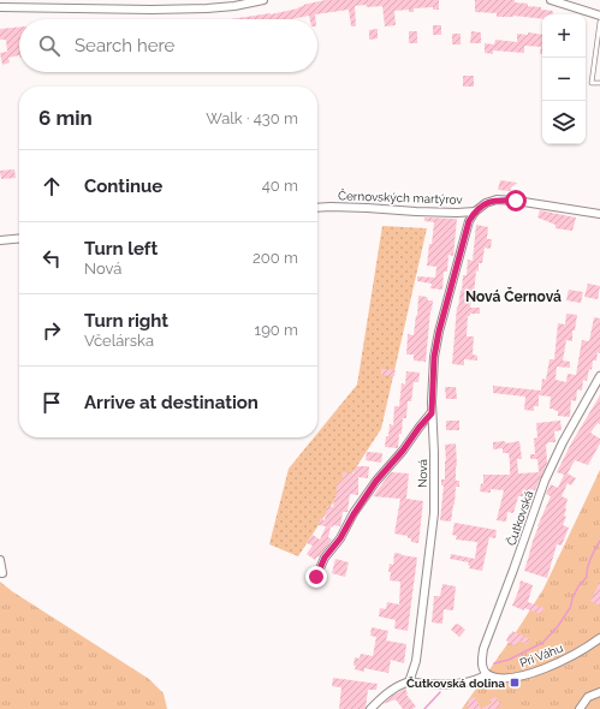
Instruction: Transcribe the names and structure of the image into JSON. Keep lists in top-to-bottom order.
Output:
{
  "streets": {
    "street": [
      "Černovských martýrov",
      "Nová",
      "Čutkovská",
      "Pri Váhu"
    ]
  },
  "crossings": [
    ["Černovských martýrov", "Nová"],
    ["Čutkovská", "Pri Váhu"]
  ],
  "districts": ["Nová Černová"],
  "places": {
    "transit": ["Čutkovská dolina"]
  },
  "page": {
    "map_buttons": ["+", "−"],
    "search": "Search here",
    "heading": ["6 min", "Walk · 430 m"],
    "list": [
      ["Continue", "40 m"],
      ["Turn left", "Nová", "200 m"],
      ["Turn right", "Včelárska", "190 m"],
      "Arrive at destination"
    ]
  }
}
